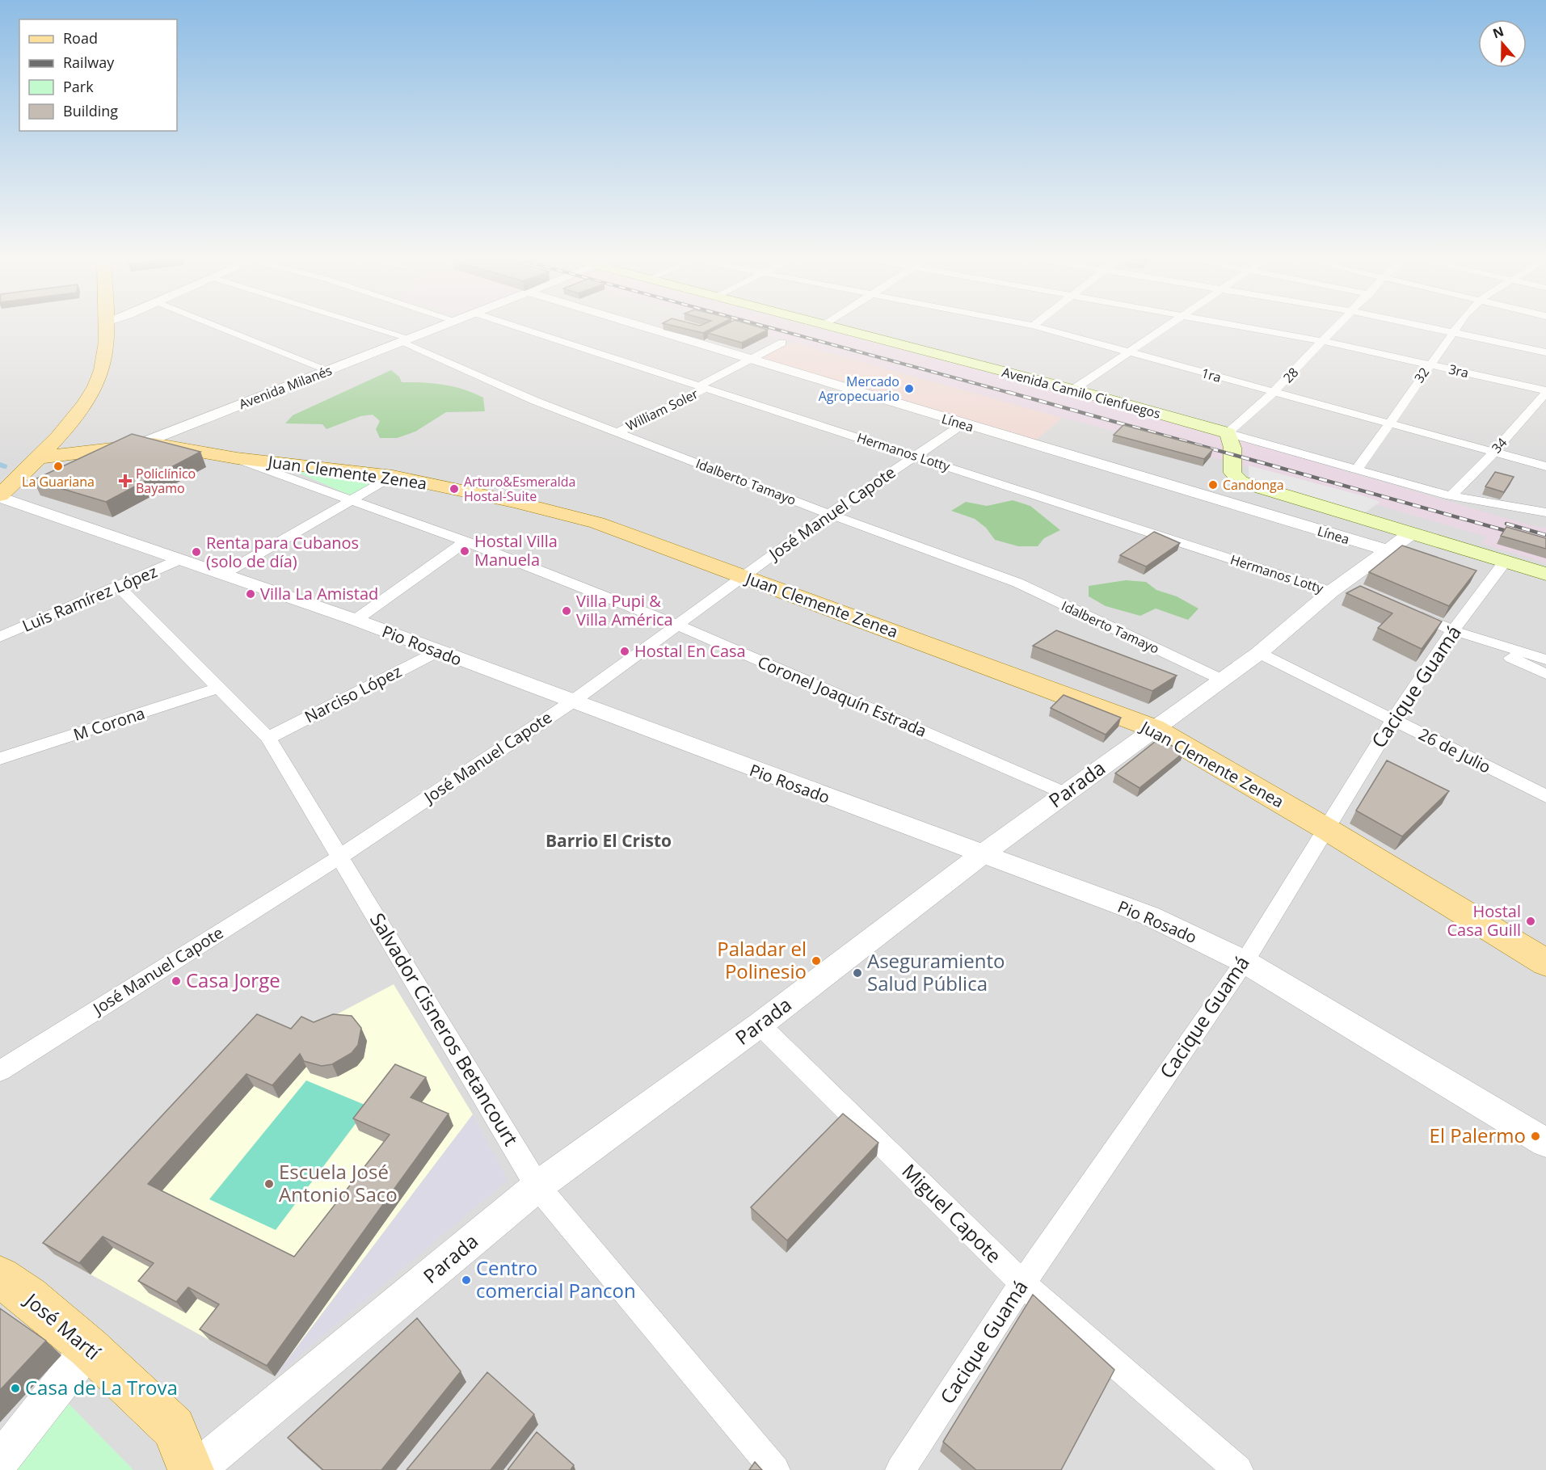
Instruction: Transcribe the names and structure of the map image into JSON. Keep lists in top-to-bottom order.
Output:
{
  "streets": {
    "main road": [
      "Avenida Camilo Cienfuegos",
      "Línea",
      "Juan Clemente Zenea",
      "José Martí"
    ],
    "street": [
      "3ra",
      "1ra",
      "28",
      "32",
      "Avenida Milanés",
      "William Soler",
      "34",
      "Hermanos Lotty",
      "Idalberto Tamayo",
      "José Manuel Capote",
      "Luis Ramírez López",
      "Pio Rosado",
      "Cacique Guamá",
      "Narciso López",
      "Coronel Joaquín Estrada",
      "M Corona",
      "26 de Julio",
      "Parada",
      "Salvador Cisneros Betancourt",
      "Miguel Capote"
    ]
  },
  "crossings": [
    ["3ra", "28"],
    ["3ra", "32"],
    ["3ra", "34"],
    ["1ra", "28"],
    ["1ra", "32"],
    ["1ra", "34"],
    ["28", "Avenida Camilo Cienfuegos"],
    ["28", "Línea"],
    ["Avenida Milanés", "Juan Clemente Zenea"],
    ["Avenida Milanés", "Idalberto Tamayo"],
    ["Avenida Camilo Cienfuegos", "Línea"],
    ["William Soler", "Línea"],
    ["William Soler", "Hermanos Lotty"],
    ["William Soler", "Idalberto Tamayo"],
    ["Línea", "José Manuel Capote"],
    ["Línea", "Cacique Guamá"],
    ["Línea", "Parada"],
    ["Hermanos Lotty", "José Manuel Capote"],
    ["Hermanos Lotty", "Parada"],
    ["Juan Clemente Zenea", "José Manuel Capote"],
    ["Juan Clemente Zenea", "Cacique Guamá"],
    ["Juan Clemente Zenea", "Coronel Joaquín Estrada"],
    ["Juan Clemente Zenea", "Parada"],
    ["Idalberto Tamayo", "José Manuel Capote"],
    ["Idalberto Tamayo", "Parada"],
    ["José Manuel Capote", "Pio Rosado"],
    ["José Manuel Capote", "Coronel Joaquín Estrada"],
    ["José Manuel Capote", "Salvador Cisneros Betancourt"],
    ["Luis Ramírez López", "Pio Rosado"],
    ["Luis Ramírez López", "Salvador Cisneros Betancourt"],
    ["Pio Rosado", "Cacique Guamá"],
    ["Pio Rosado", "Narciso López"],
    ["Pio Rosado", "Parada"],
    ["Cacique Guamá", "26 de Julio"],
    ["Cacique Guamá", "Miguel Capote"],
    ["Narciso López", "Salvador Cisneros Betancourt"],
    ["Coronel Joaquín Estrada", "Parada"],
    ["M Corona", "Salvador Cisneros Betancourt"],
    ["26 de Julio", "Parada"],
    ["Parada", "Salvador Cisneros Betancourt"],
    ["Parada", "Miguel Capote"]
  ],
  "districts": ["Barrio El Cristo"],
  "places": {
    "other": [
      "Mercado Agropecuario",
      "La Guariana",
      "Candonga",
      "Arturo&Esmeralda Hostal-Suite",
      "Hostal Villa Manuela",
      "Renta para Cubanos (solo de día)",
      "Villa La Amistad",
      "Villa Pupi & Villa América",
      "Hostal En Casa",
      "Hostal Casa Guill",
      "Paladar el Polinesio",
      "Aseguramiento Salud Pública",
      "Casa Jorge",
      "El Palermo",
      "Escuela José Antonio Saco",
      "Centro comercial Pancon",
      "Casa de La Trova"
    ],
    "health": ["Policlínico Bayamo"]
  },
  "legend": [
    "Road",
    "Railway",
    "Park",
    "Building"
  ],
  "north": "top"
}
